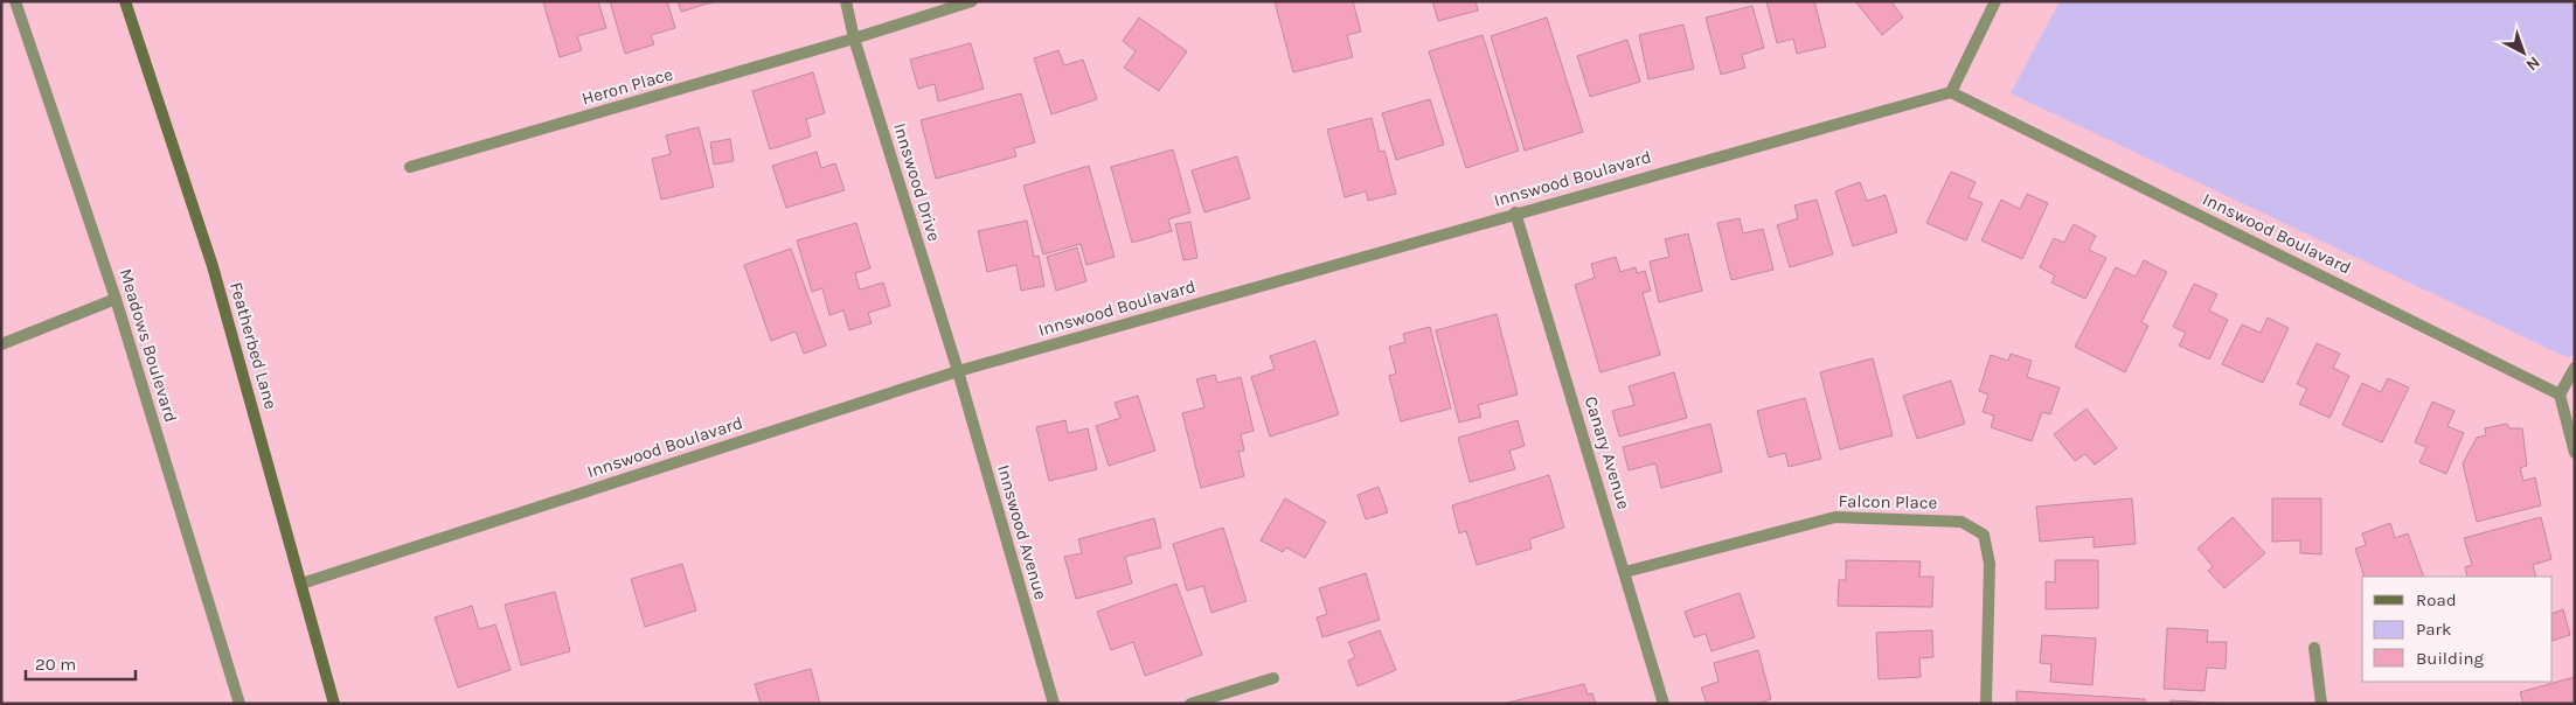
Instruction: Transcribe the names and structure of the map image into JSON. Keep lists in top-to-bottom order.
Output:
{
  "streets": {
    "main road": ["Featherbed Lane"],
    "street": [
      "Heron Place",
      "Innswood Boulavard",
      "Innswood Drive",
      "Meadows Boulevard",
      "Canary Avenue",
      "Falcon Place",
      "Innswood Avenue"
    ]
  },
  "crossings": [
    ["Heron Place", "Innswood Drive"],
    ["Innswood Boulavard", "Innswood Drive"],
    ["Innswood Boulavard", "Featherbed Lane"],
    ["Innswood Boulavard", "Canary Avenue"],
    ["Innswood Boulavard", "Innswood Avenue"],
    ["Innswood Drive", "Innswood Avenue"],
    ["Canary Avenue", "Falcon Place"]
  ],
  "legend": ["Road", "Park", "Building"],
  "scale_bar": "20 m",
  "north": "bottom right"
}
